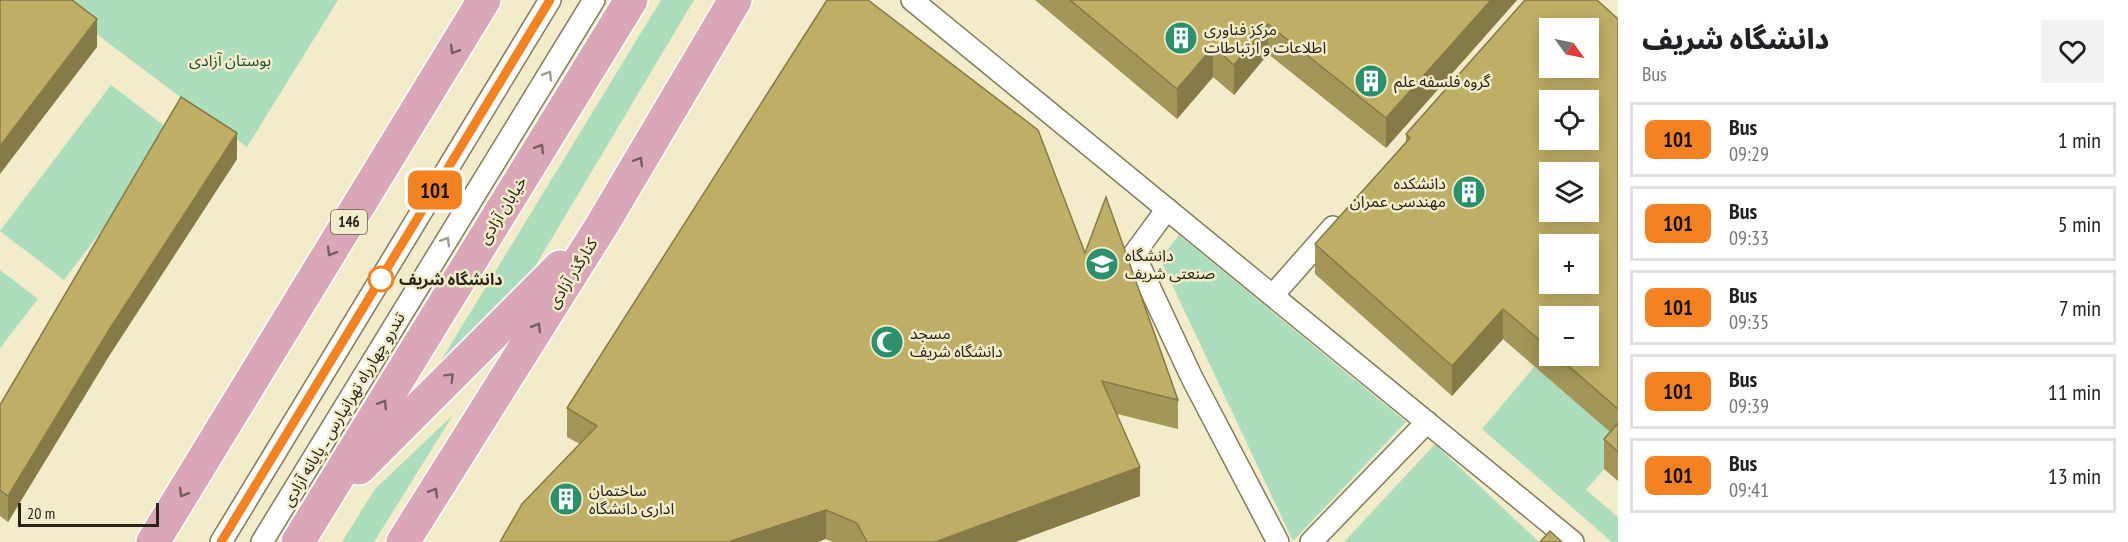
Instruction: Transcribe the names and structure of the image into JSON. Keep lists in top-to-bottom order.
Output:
{
  "streets": {
    "main road": ["خیابان آزادی", "146", "کنارگذر آزادی"],
    "lane": ["تندرو چهارراه تهرانپارس ـ پایانه آزادی"]
  },
  "parks": ["بوستان آزادی"],
  "places": {
    "building": [
      "مرکز فناوری اطلاعات و ارتباطات",
      "گروه فلسفه علم",
      "دانشکده مهندسی عمران",
      "ساختمان اداری دانشگاه"
    ],
    "school or university": ["دانشگاه صنعتی شریف"],
    "other": ["دانشگاه شریف"],
    "mosque": ["مسجد دانشگاه شریف"]
  },
  "lines": ["bus line 101"],
  "scale_bar": "20 m",
  "north": "bottom right",
  "page": {
    "on_map": "101",
    "heading": ["دانشگاه شریف", "Bus"],
    "map_buttons": ["+", "−"],
    "list": [
      {
        "mark": "101",
        "name": "Bus",
        "note": "09:29",
        "value": "1 min"
      },
      {
        "mark": "101",
        "name": "Bus",
        "note": "09:33",
        "value": "5 min"
      },
      {
        "mark": "101",
        "name": "Bus",
        "note": "09:35",
        "value": "7 min"
      },
      {
        "mark": "101",
        "name": "Bus",
        "note": "09:39",
        "value": "11 min"
      },
      {
        "mark": "101",
        "name": "Bus",
        "note": "09:41",
        "value": "13 min"
      }
    ],
    "scale": "20 m"
  }
}
